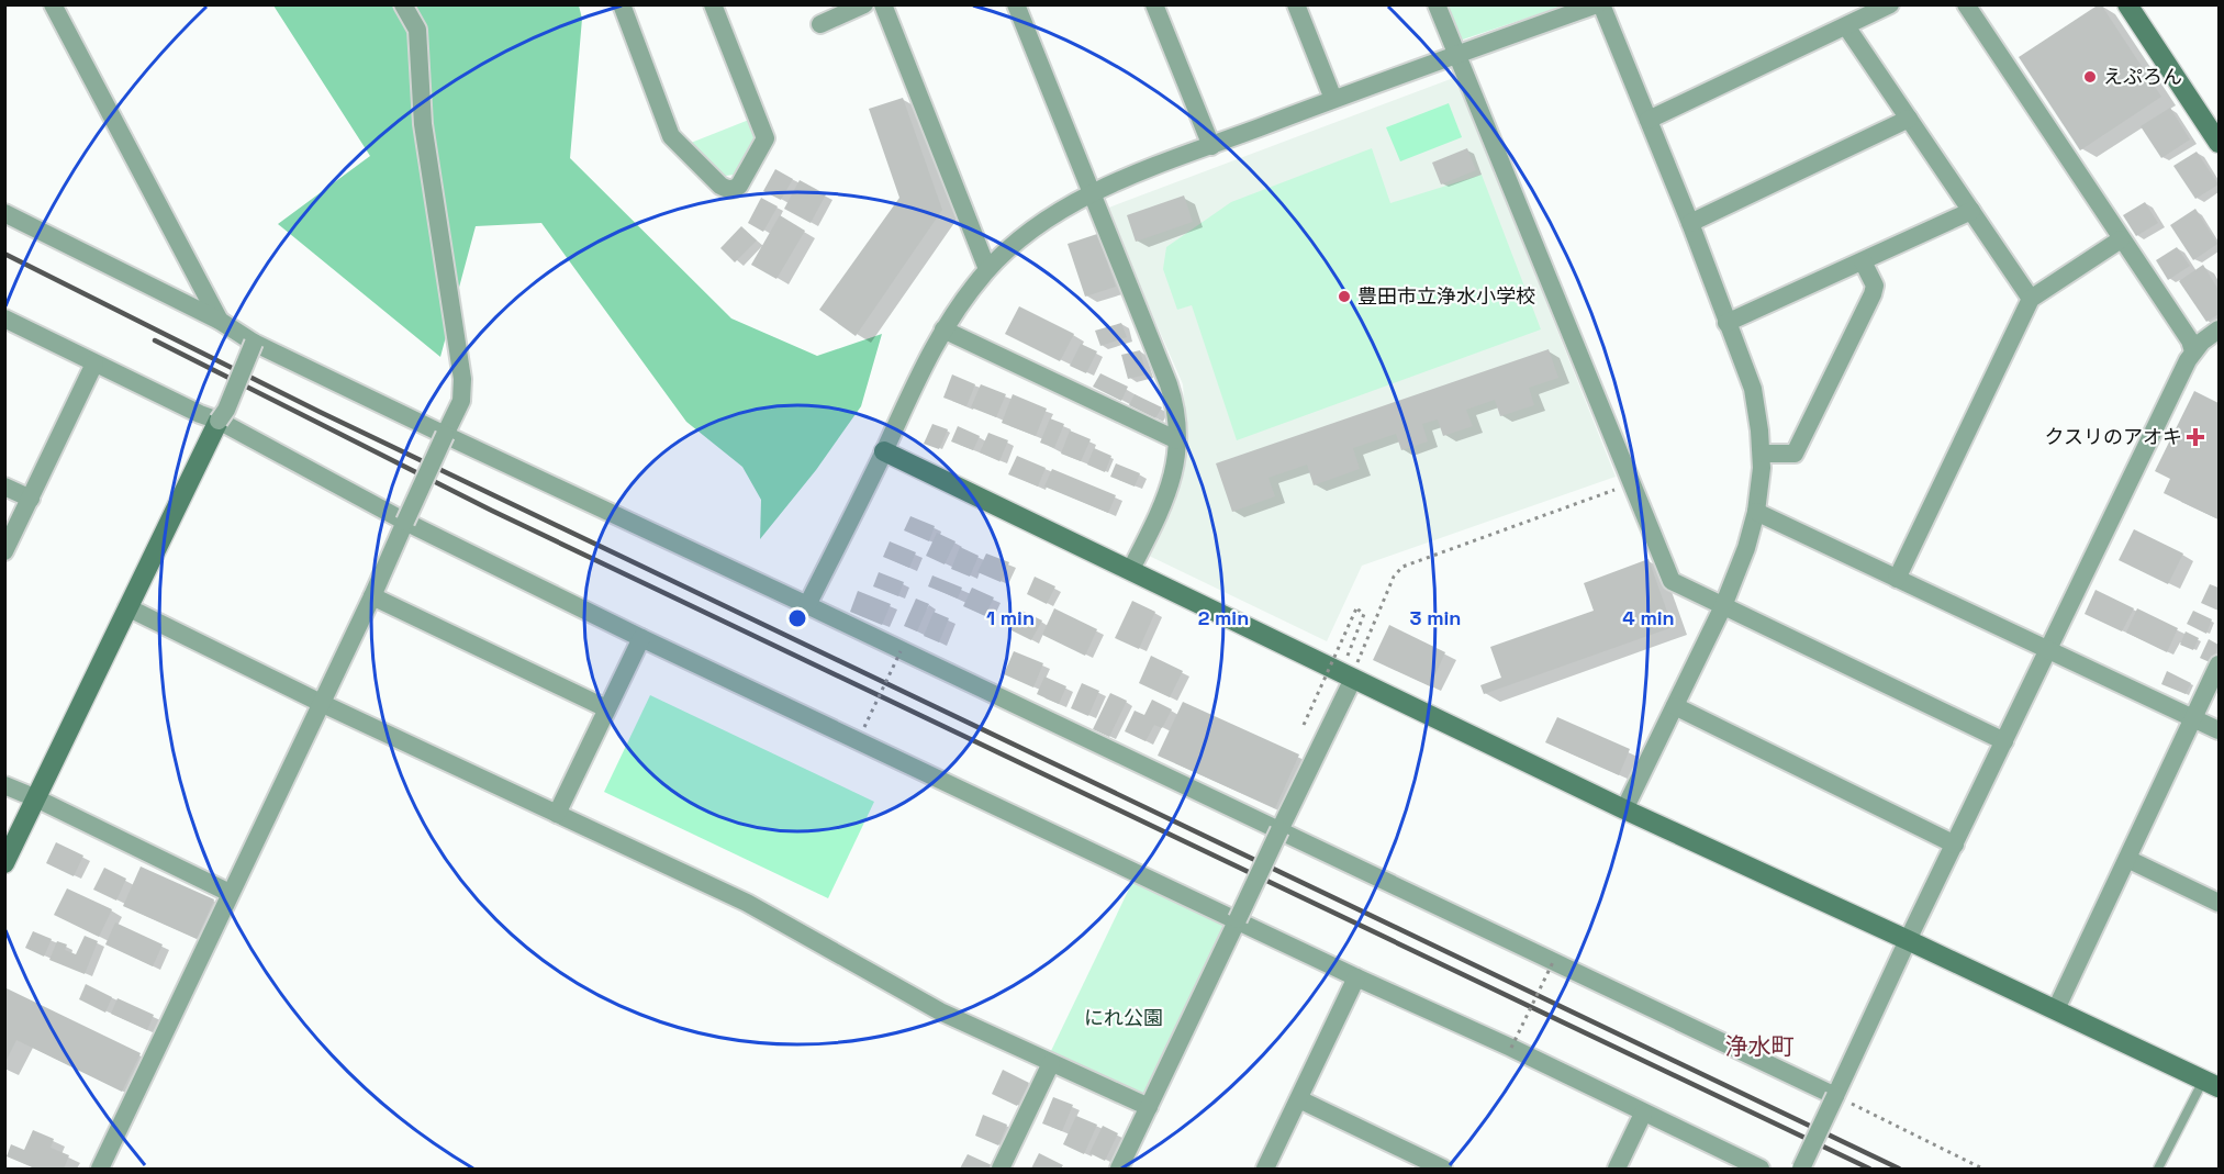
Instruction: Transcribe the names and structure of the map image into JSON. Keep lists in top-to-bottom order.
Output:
{
  "districts": ["浄水町"],
  "parks": ["にれ公園"],
  "places": {
    "other": ["えぷろん", "豊田市立浄水小学校"],
    "health": ["クスリのアオキ"]
  },
  "rings": [
    "1 min",
    "2 min",
    "3 min",
    "4 min"
  ]
}
